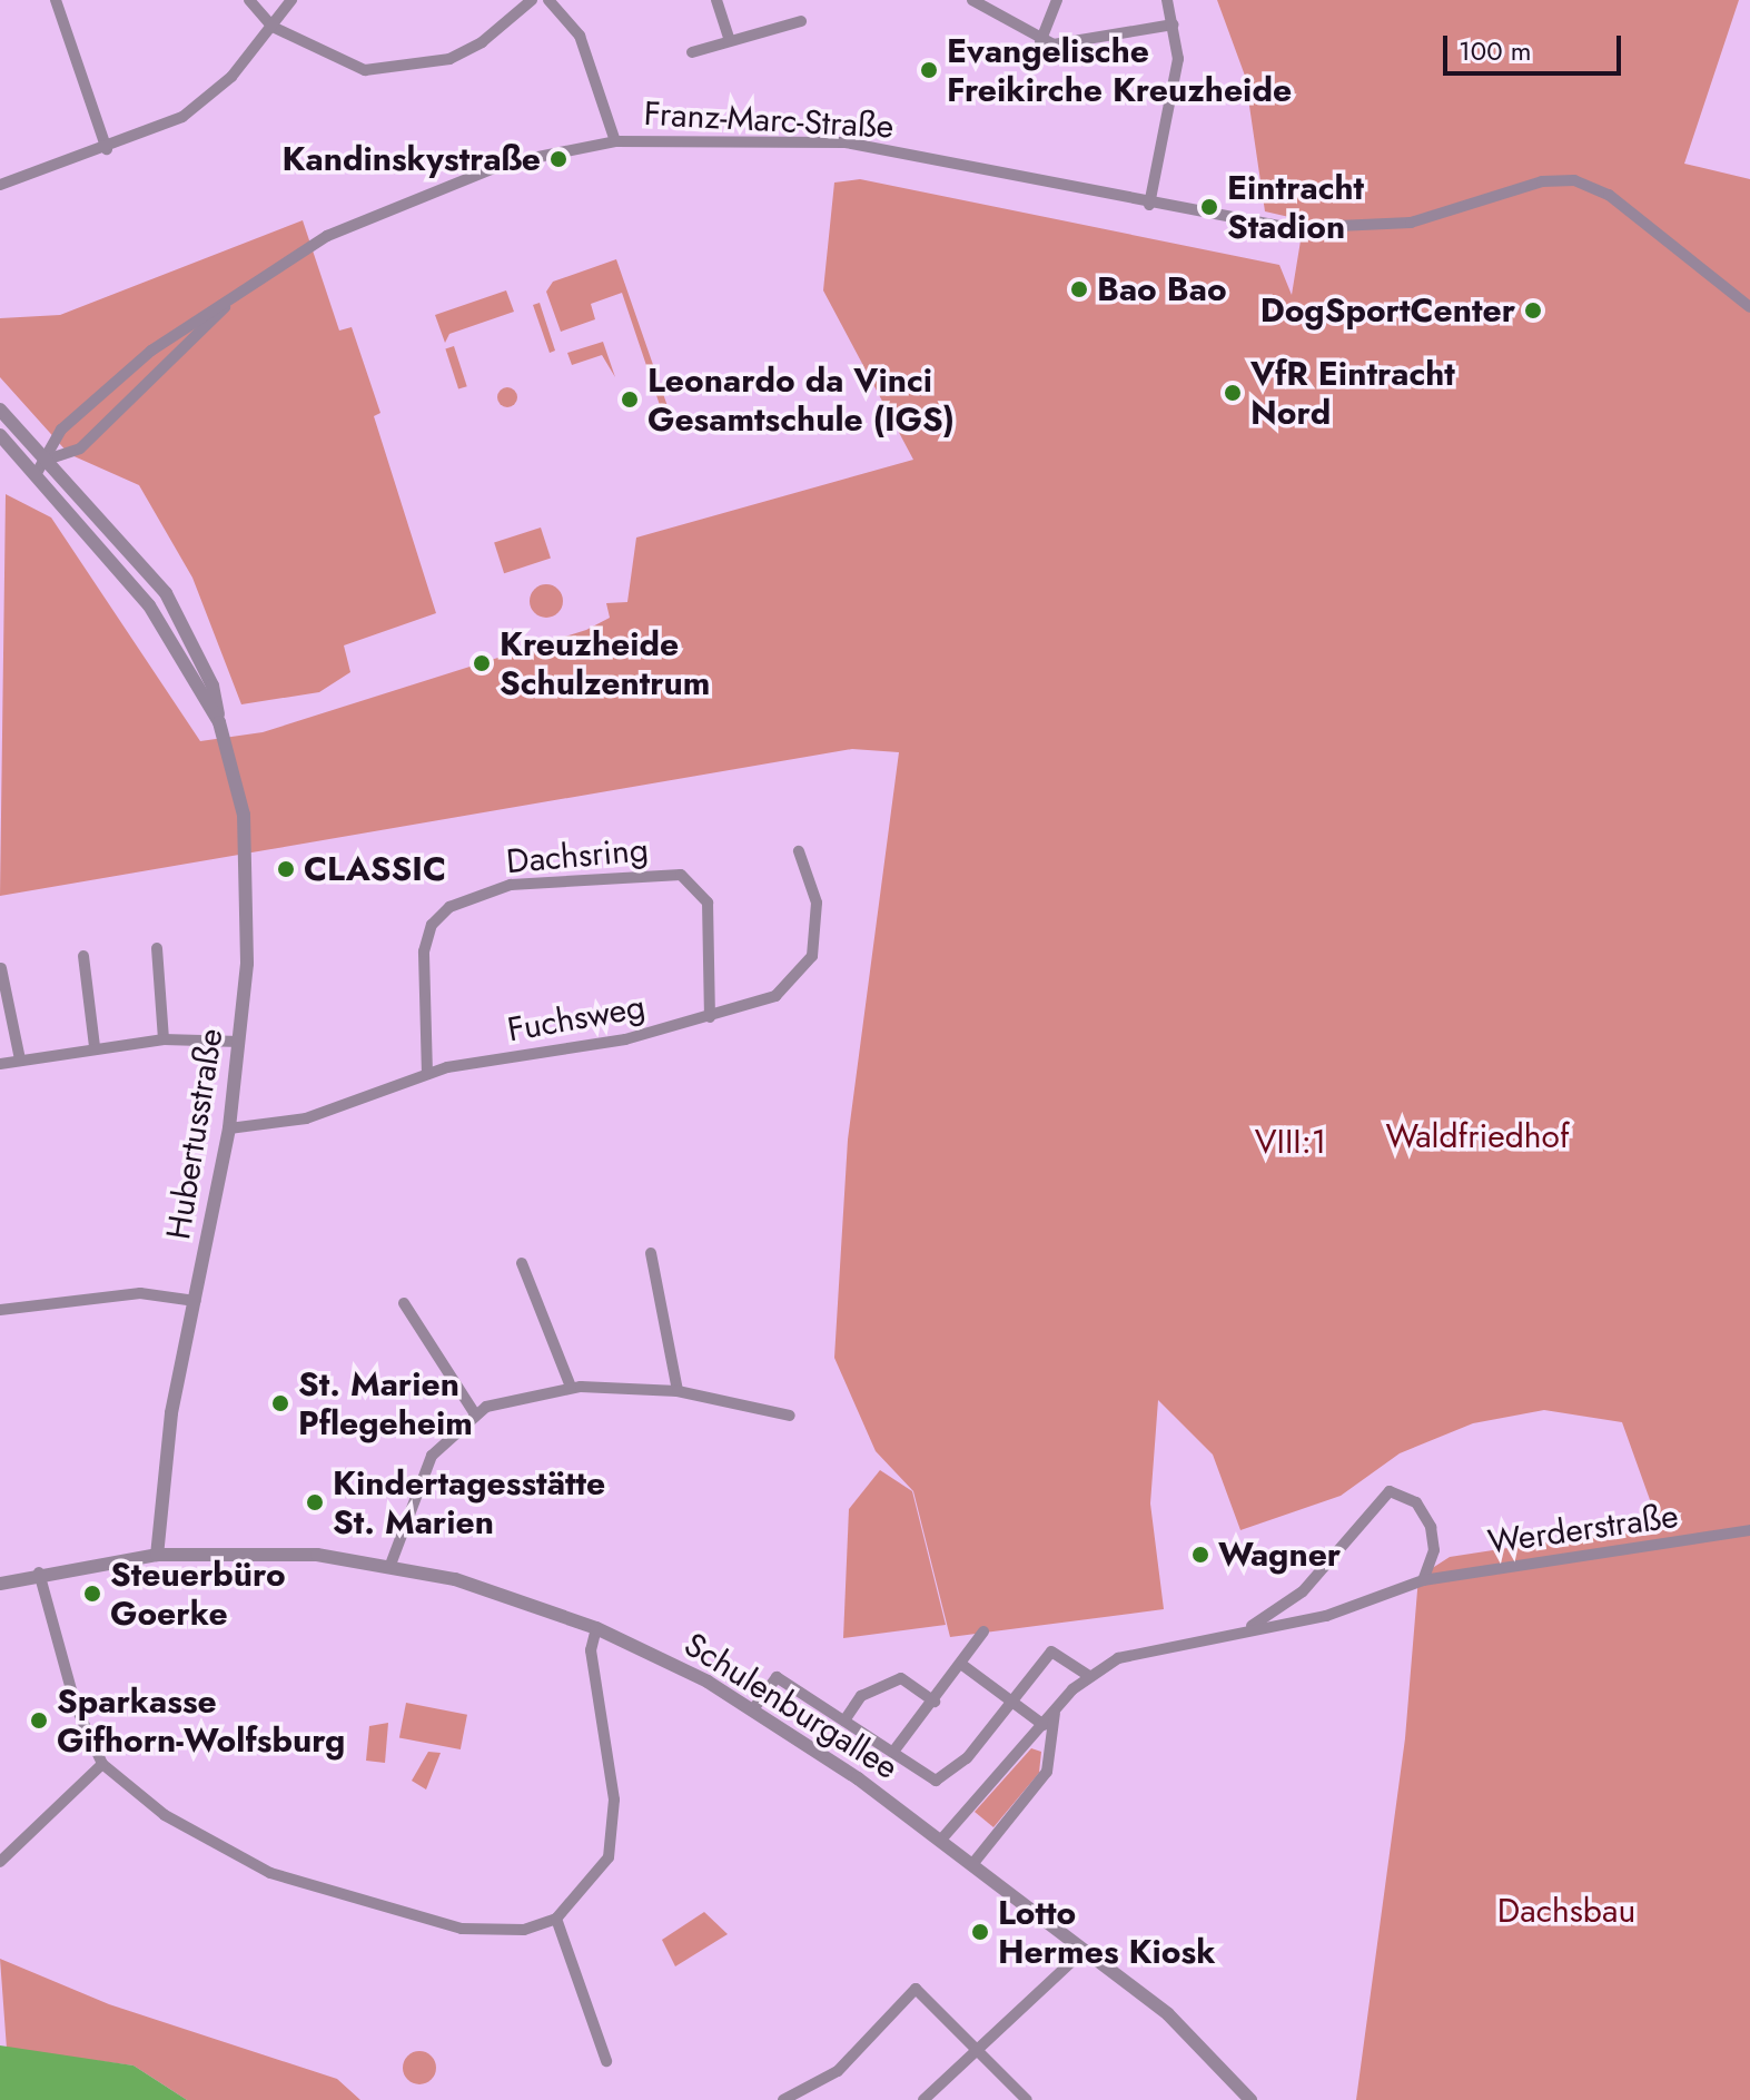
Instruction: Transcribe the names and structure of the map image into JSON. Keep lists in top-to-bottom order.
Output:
{
  "streets": {
    "street": [
      "Franz-Marc-Straße",
      "Dachsring",
      "Fuchsweg",
      "Hubertusstraße",
      "Werderstraße",
      "Schulenburgallee"
    ]
  },
  "crossings": [
    ["Franz-Marc-Straße", "Hubertusstraße"],
    ["Dachsring", "Fuchsweg"],
    ["Fuchsweg", "Hubertusstraße"],
    ["Hubertusstraße", "Schulenburgallee"],
    ["Werderstraße", "Schulenburgallee"]
  ],
  "parks": ["Waldfriedhof", "VIII:1", "Dachsbau"],
  "places": [
    "Evangelische Freikirche Kreuzheide",
    "Kandinskystraße",
    "Eintracht Stadion",
    "Bao Bao",
    "DogSportCenter",
    "VfR Eintracht Nord",
    "Leonardo da Vinci Gesamtschule (IGS)",
    "Kreuzheide Schulzentrum",
    "CLASSIC",
    "St. Marien Pflegeheim",
    "Kindertagesstätte St. Marien",
    "Wagner",
    "Steuerbüro Goerke",
    "Sparkasse Gifhorn-Wolfsburg",
    "Lotto Hermes Kiosk"
  ],
  "scale_bar": "100 m"
}
